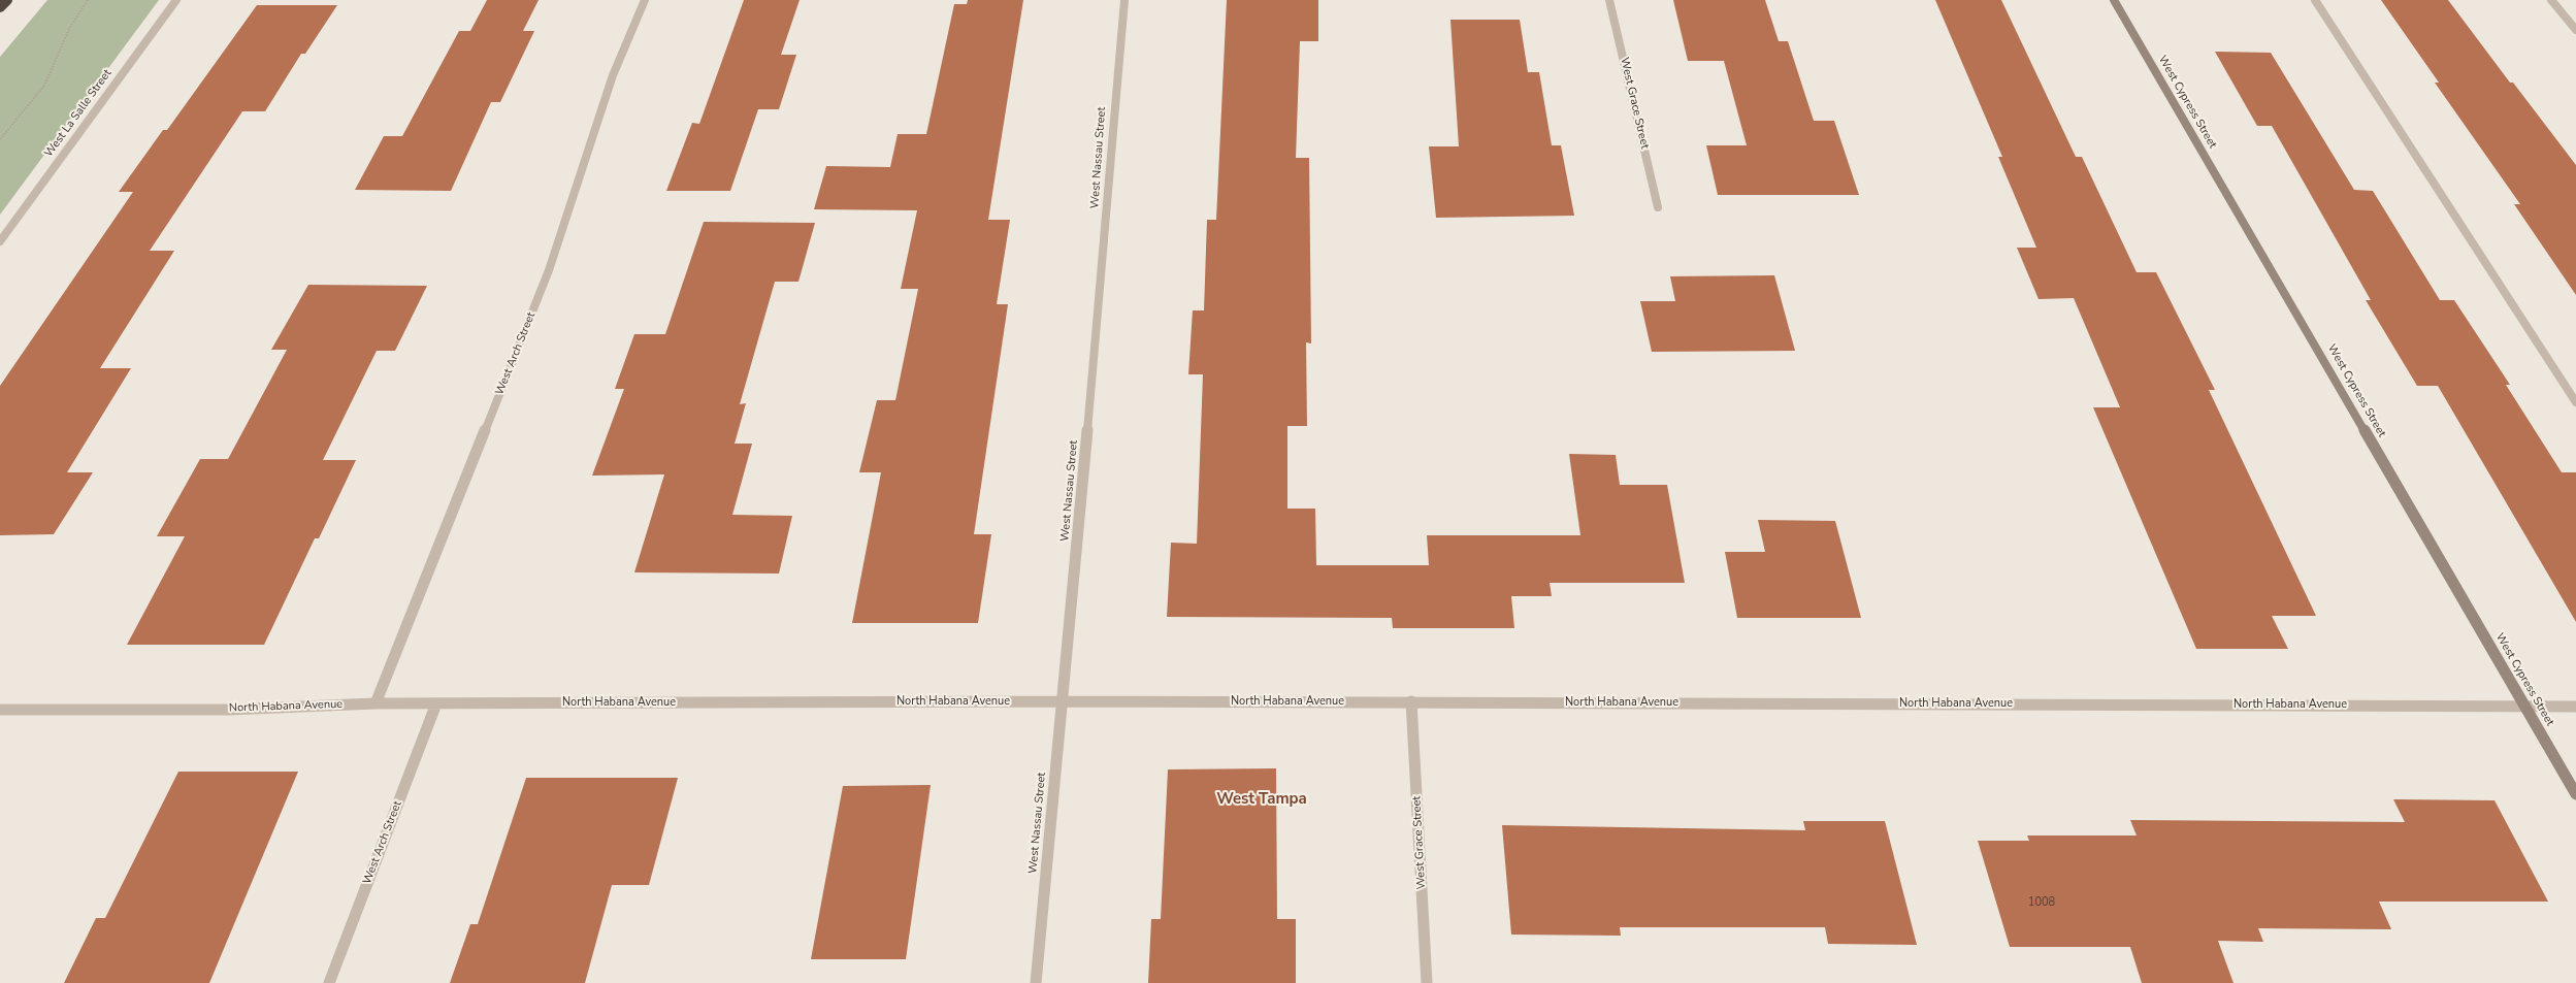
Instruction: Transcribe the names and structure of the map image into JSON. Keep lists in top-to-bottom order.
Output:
{
  "streets": {
    "street": [
      "West Cypress Street",
      "West Grace Street",
      "West La Salle Street",
      "West Nassau Street",
      "West Arch Street",
      "North Habana Avenue"
    ]
  },
  "crossings": [
    ["West Cypress Street", "North Habana Avenue"],
    ["West Grace Street", "North Habana Avenue"],
    ["West Nassau Street", "North Habana Avenue"],
    ["West Arch Street", "North Habana Avenue"]
  ],
  "districts": ["West Tampa"],
  "house_numbers": ["1008"]
}
